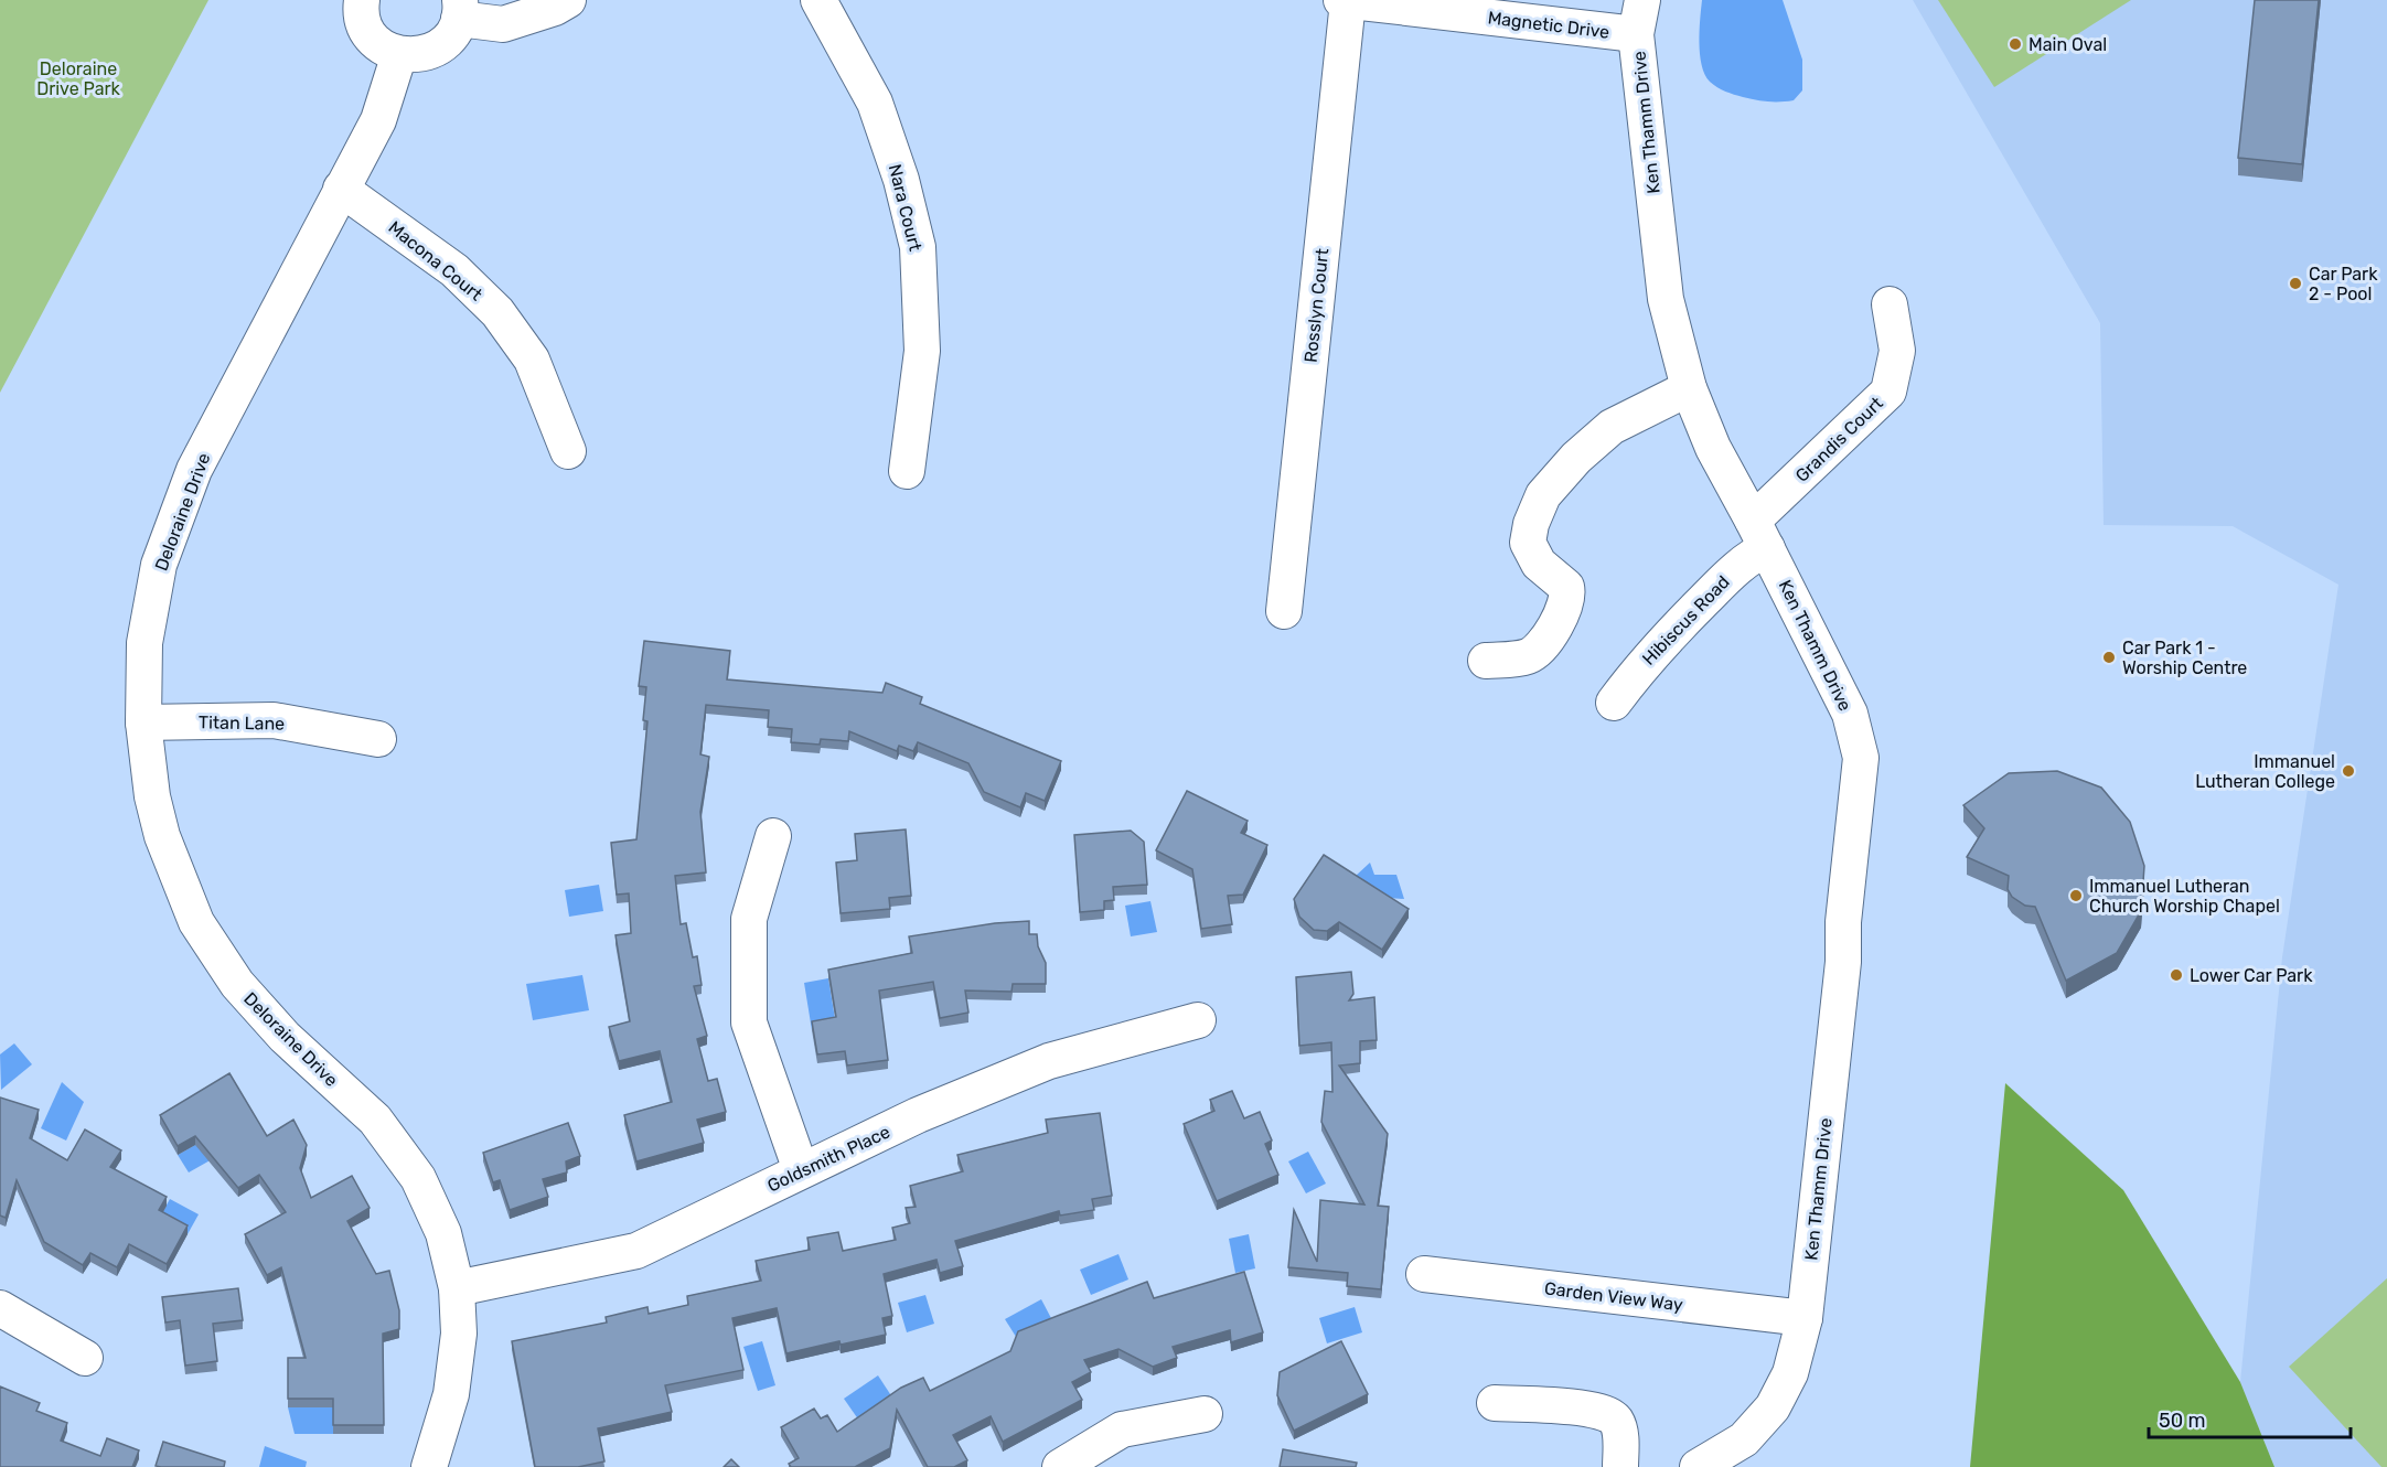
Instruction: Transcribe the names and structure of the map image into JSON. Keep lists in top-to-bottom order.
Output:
{
  "streets": {
    "street": [
      "Magnetic Drive",
      "Ken Thamm Drive",
      "Nara Court",
      "Macona Court",
      "Rosslyn Court",
      "Grandis Court",
      "Deloraine Drive",
      "Hibiscus Road",
      "Titan Lane",
      "Goldsmith Place",
      "Garden View Way"
    ]
  },
  "crossings": [
    ["Magnetic Drive", "Ken Thamm Drive"],
    ["Magnetic Drive", "Rosslyn Court"],
    ["Ken Thamm Drive", "Grandis Court"],
    ["Ken Thamm Drive", "Hibiscus Road"],
    ["Ken Thamm Drive", "Garden View Way"],
    ["Macona Court", "Deloraine Drive"],
    ["Grandis Court", "Hibiscus Road"],
    ["Deloraine Drive", "Titan Lane"],
    ["Deloraine Drive", "Goldsmith Place"]
  ],
  "parks": ["Deloraine Drive Park"],
  "places": [
    "Main Oval",
    "Car Park 2 - Pool",
    "Car Park 1 - Worship Centre",
    "Immanuel Lutheran College",
    "Immanuel Lutheran Church Worship Chapel",
    "Lower Car Park"
  ],
  "scale_bar": "50 m"
}
